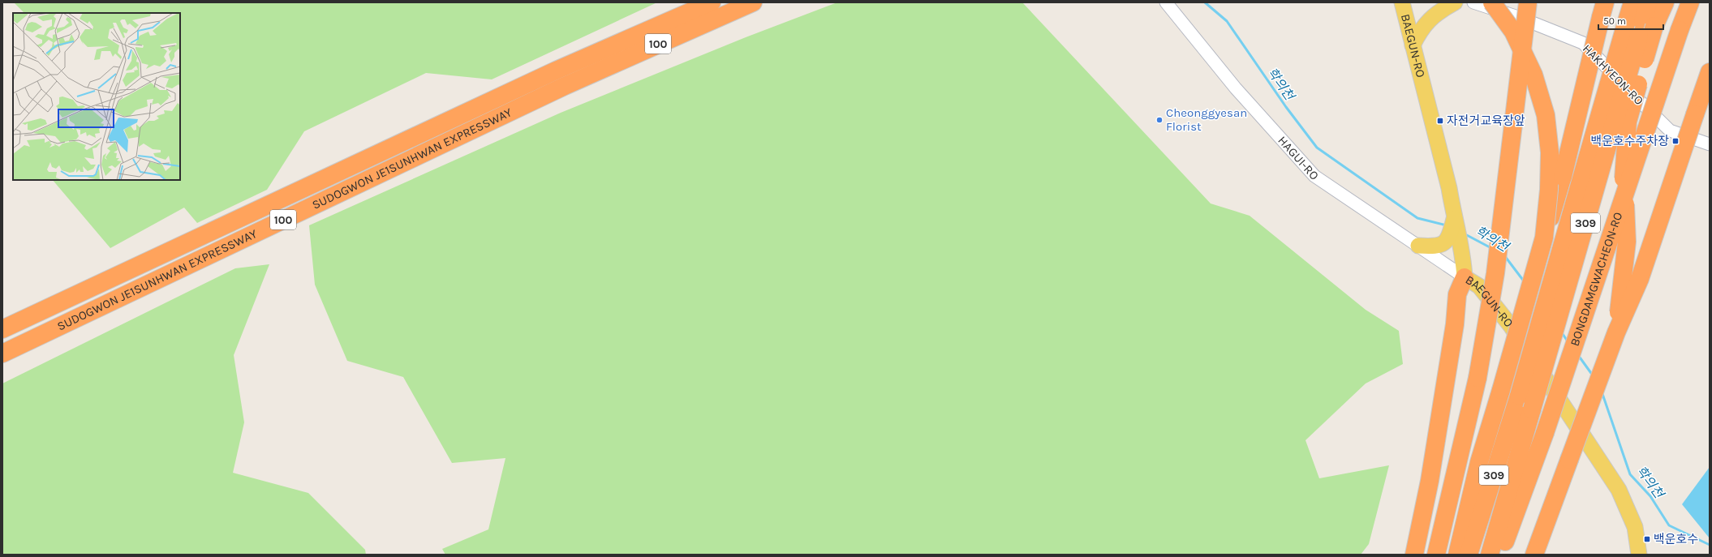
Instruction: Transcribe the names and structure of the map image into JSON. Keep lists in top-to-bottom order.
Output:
{
  "streets": {
    "highway": [
      "100",
      "SUDOGWON JE1SUNHWAN EXPRESSWAY",
      "309",
      "BONGDAMGWACHEON-RO"
    ],
    "main road": ["BAEGUN-RO"],
    "street": ["HAKHYEON-RO", "HAGUI-RO"]
  },
  "crossings": [
    ["BAEGUN-RO", "HAGUI-RO"]
  ],
  "water": ["학의천"],
  "places": {
    "other": ["Cheonggyesan Florist"],
    "transit": ["자전거교육장앞", "백운호수주차장", "백운호수"]
  },
  "scale_bar": "50 m"
}
